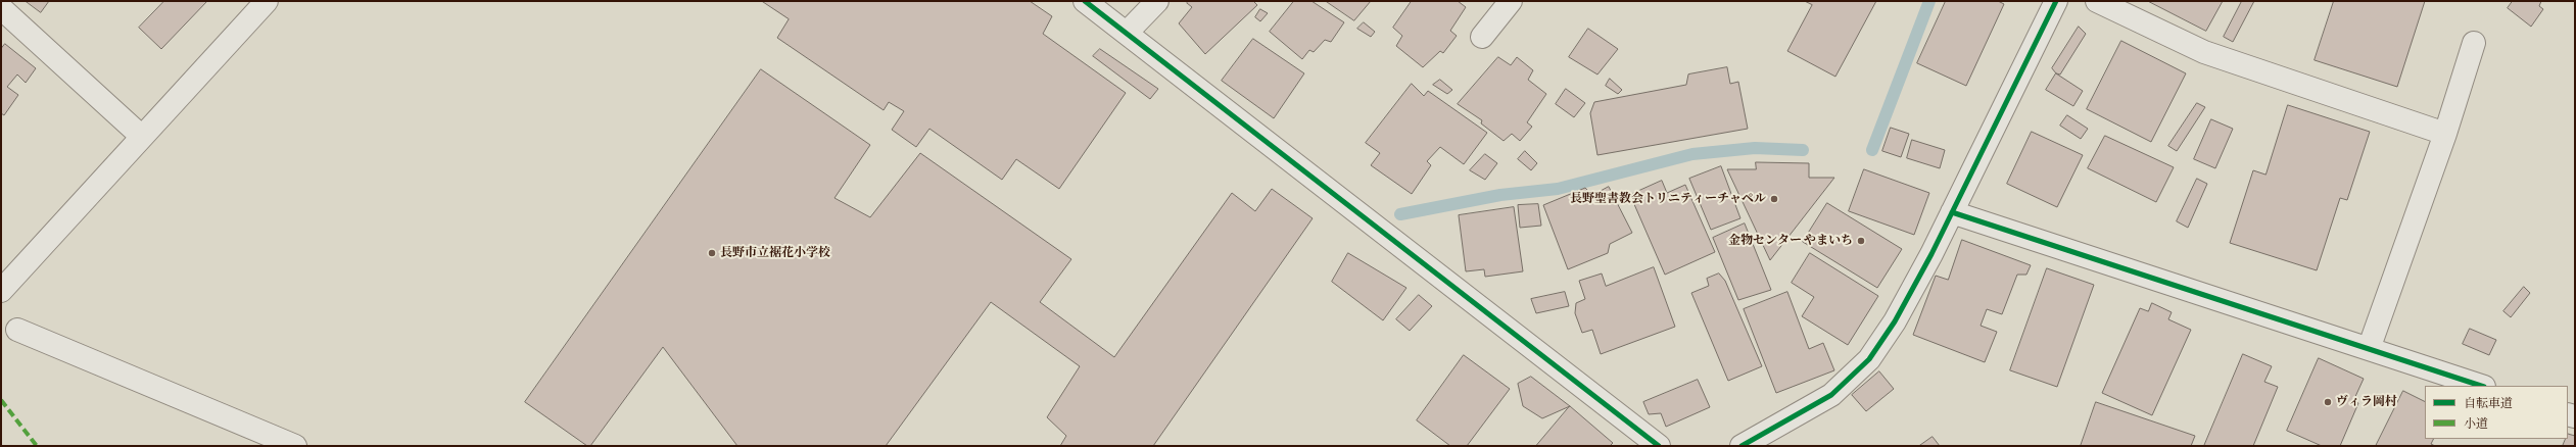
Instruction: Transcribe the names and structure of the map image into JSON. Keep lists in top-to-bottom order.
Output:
{
  "places": [
    "長野聖書教会トリニティーチャペル",
    "金物センター やまいち",
    "長野市立裾花小学校",
    "ヴィラ岡村"
  ],
  "legend": ["自転車道", "小道"]
}
